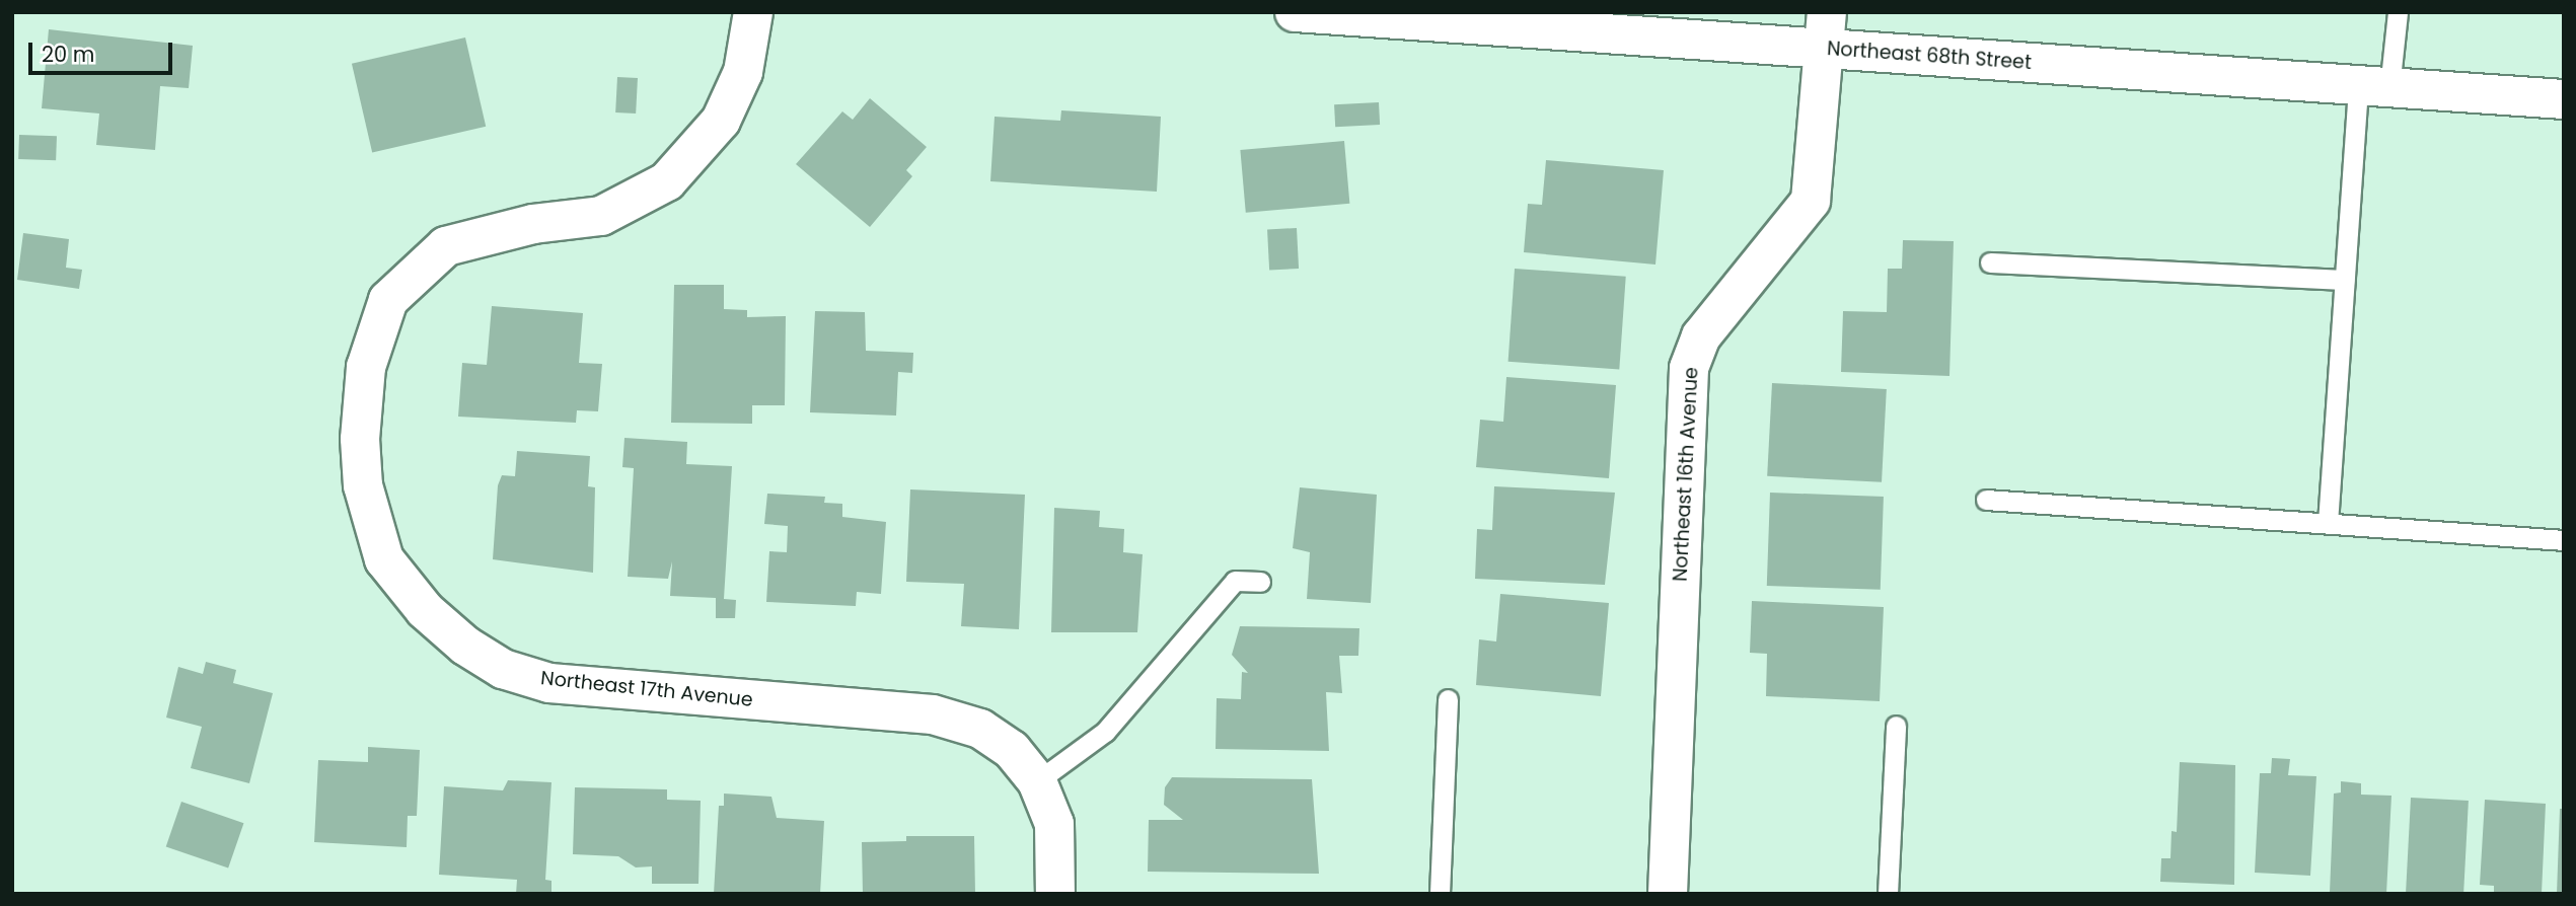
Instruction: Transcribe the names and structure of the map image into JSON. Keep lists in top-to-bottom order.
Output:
{
  "streets": {
    "street": ["Northeast 68th Street", "Northeast 16th Avenue", "Northeast 17th Avenue"]
  },
  "crossings": [
    ["Northeast 68th Street", "Northeast 16th Avenue"]
  ],
  "scale_bar": "20 m"
}
